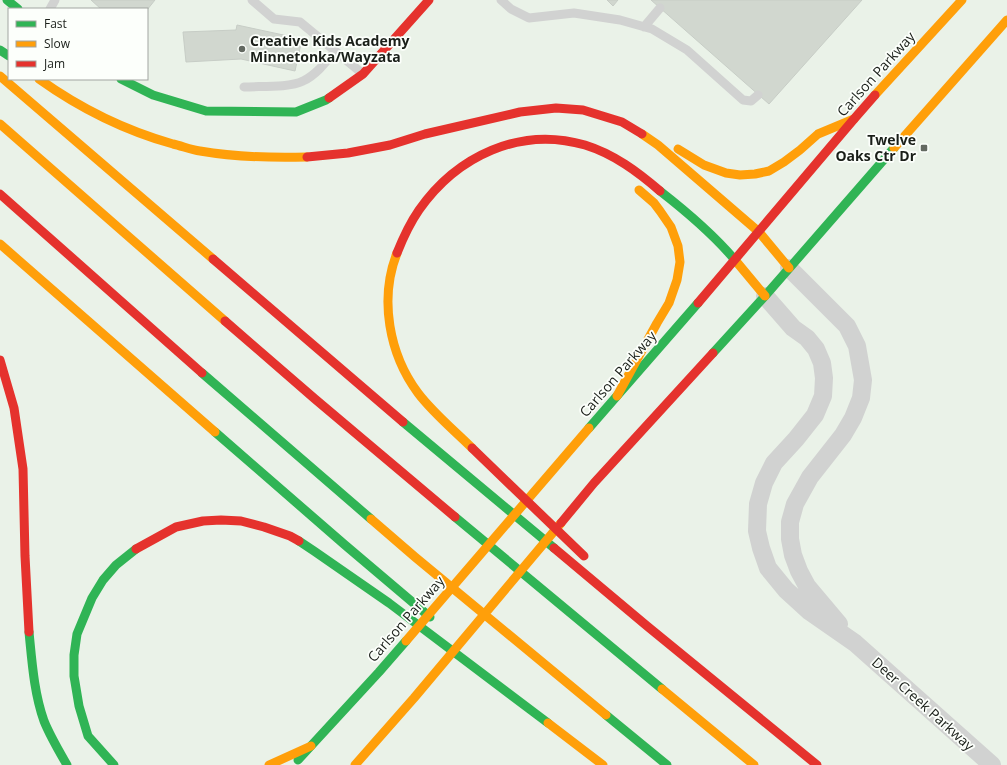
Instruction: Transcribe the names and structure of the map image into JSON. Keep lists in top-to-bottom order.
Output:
{
  "streets": {
    "main road": ["Carlson Parkway", "Deer Creek Parkway"]
  },
  "crossings": [
    ["Carlson Parkway", "Deer Creek Parkway"]
  ],
  "places": {
    "other": ["Creative Kids Academy Minnetonka/Wayzata"],
    "transit": ["Twelve Oaks Ctr Dr"]
  },
  "legend": ["Fast", "Slow", "Jam"]
}
